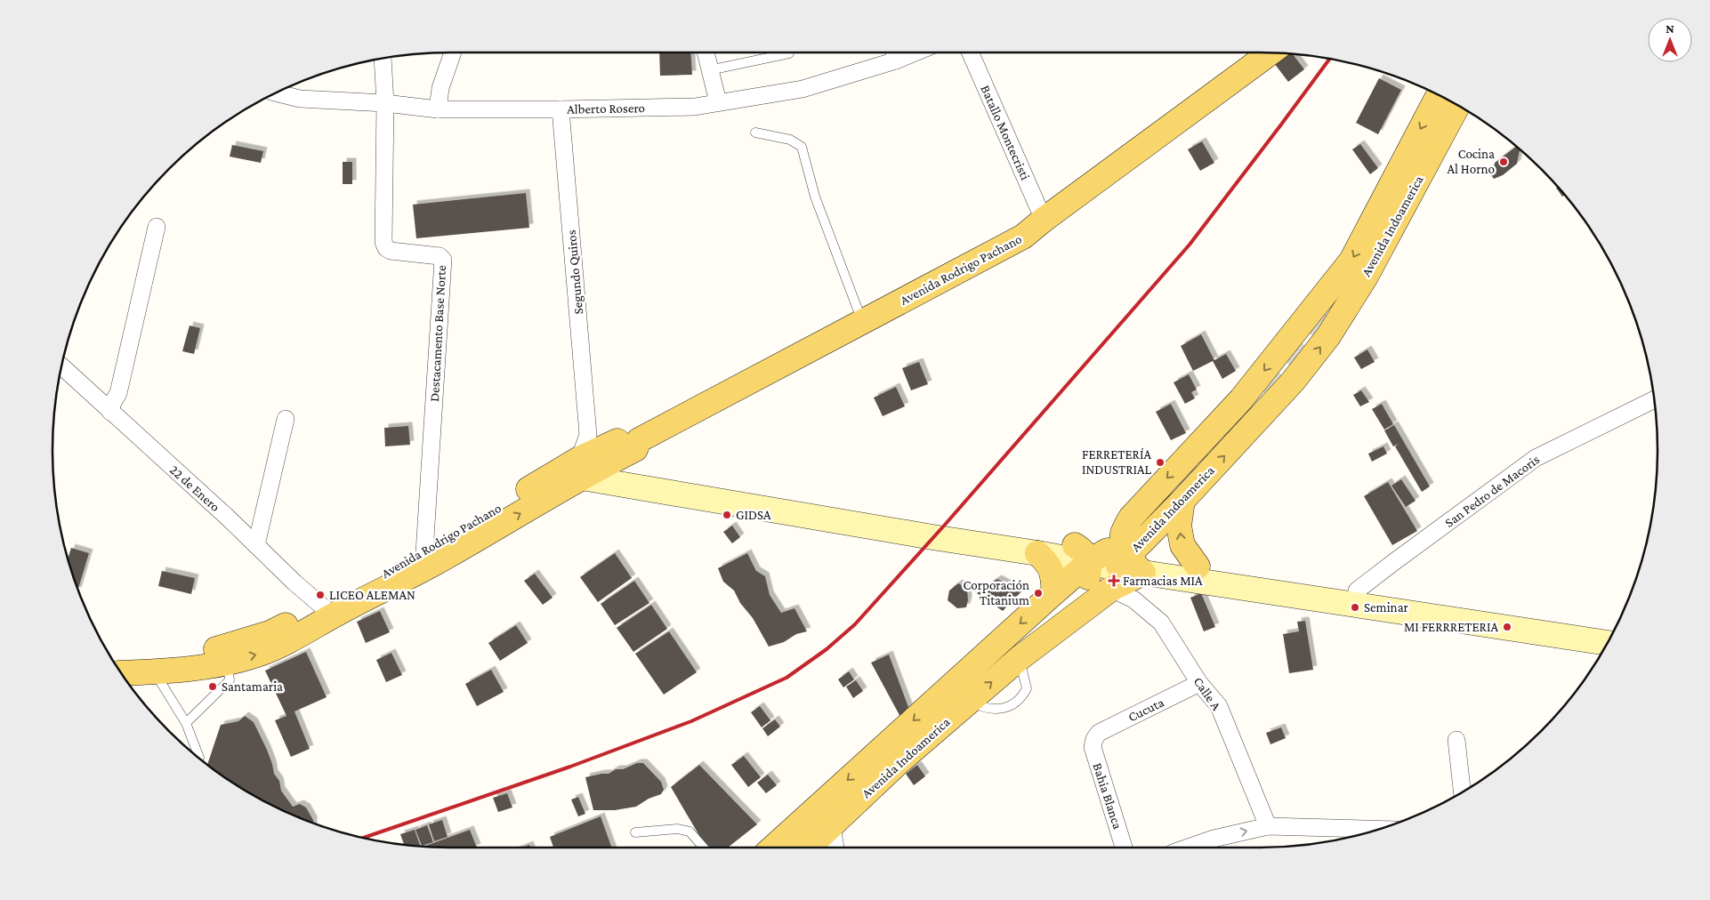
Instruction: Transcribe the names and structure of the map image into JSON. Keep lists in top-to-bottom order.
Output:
{
  "streets": {
    "main road": ["Avenida Indoamerica", "Avenida Rodrigo Pachano"],
    "street": [
      "Alberto Rosero",
      "Batallo Montecristi",
      "Segundo Quiros",
      "Destacamento Base Norte",
      "22 de Enero",
      "San Pedro de Macoris",
      "Calle A",
      "Cucuta",
      "Bahia Blanca"
    ]
  },
  "crossings": [
    ["Alberto Rosero", "Segundo Quiros"],
    ["Alberto Rosero", "Destacamento Base Norte"],
    ["Batallo Montecristi", "Avenida Rodrigo Pachano"],
    ["Avenida Indoamerica", "Calle A"],
    ["Avenida Rodrigo Pachano", "Segundo Quiros"],
    ["Avenida Rodrigo Pachano", "Destacamento Base Norte"],
    ["Avenida Rodrigo Pachano", "22 de Enero"],
    ["Calle A", "Cucuta"],
    ["Cucuta", "Bahia Blanca"]
  ],
  "places": {
    "other": [
      "Cocina Al Horno",
      "FERRETERÍA INDUSTRIAL",
      "GIDSA",
      "Corporación Titanium",
      "LICEO ALEMAN",
      "Seminar",
      "MI FERRRETERIA",
      "Santamaria"
    ],
    "health": ["Farmacias MIA"]
  },
  "north": "top"
}
